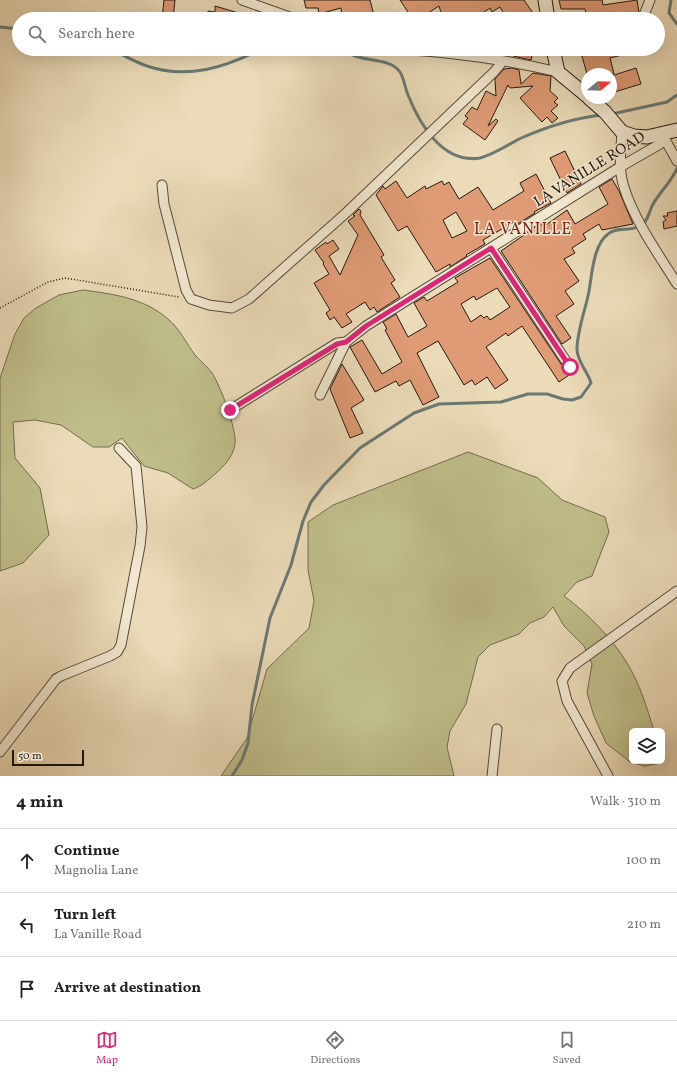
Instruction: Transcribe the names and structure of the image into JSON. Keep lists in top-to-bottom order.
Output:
{
  "streets": {
    "street": ["LA VANILLE ROAD"]
  },
  "districts": ["LA VANILLE"],
  "scale_bar": "50 m",
  "north": "right",
  "page": {
    "search": "Search here",
    "scale": "50 m",
    "heading": ["4 min", "Walk · 310 m"],
    "list": [
      ["Continue", "Magnolia Lane", "100 m"],
      ["Turn left", "La Vanille Road", "210 m"],
      "Arrive at destination"
    ],
    "nav": ["Map", "Directions", "Saved"]
  }
}
